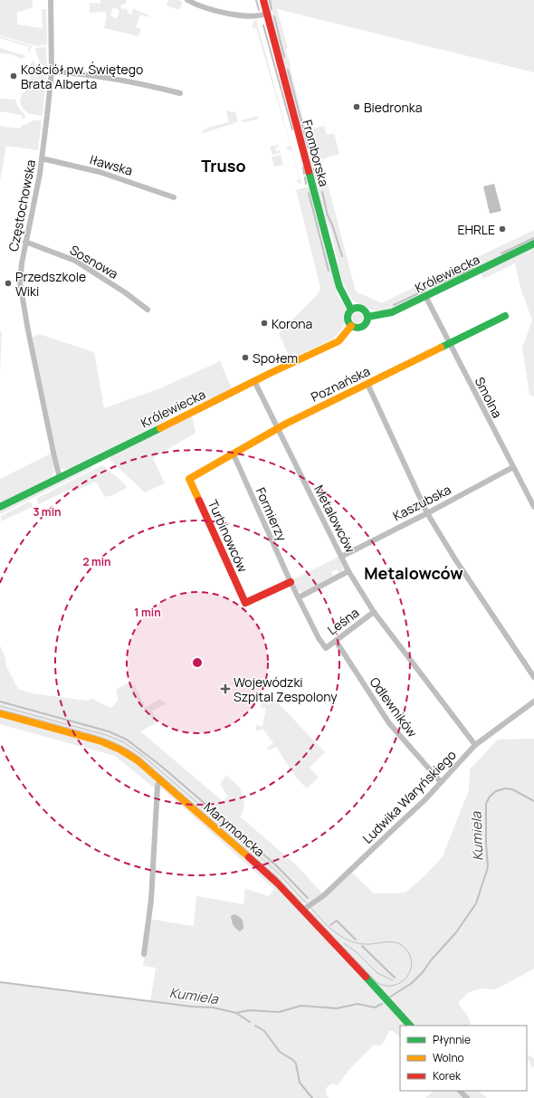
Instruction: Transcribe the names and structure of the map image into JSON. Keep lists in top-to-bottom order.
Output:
{
  "streets": {
    "street": [
      "Fromborska",
      "Iławska",
      "Częstochowska",
      "Sosnowa",
      "Królewiecka",
      "Poznańska",
      "Smolna",
      "Kaszubska",
      "Formierzy",
      "Metalowców",
      "Turbinowców",
      "Leśna",
      "Odlewników",
      "Ludwika Waryńskiego",
      "Marymoncka"
    ]
  },
  "crossings": [
    ["Fromborska", "Królewiecka"],
    ["Iławska", "Częstochowska"],
    ["Częstochowska", "Sosnowa"],
    ["Częstochowska", "Królewiecka"],
    ["Królewiecka", "Smolna"],
    ["Królewiecka", "Metalowców"],
    ["Poznańska", "Smolna"],
    ["Poznańska", "Formierzy"],
    ["Poznańska", "Metalowców"],
    ["Poznańska", "Turbinowców"],
    ["Smolna", "Kaszubska"],
    ["Kaszubska", "Metalowców"],
    ["Formierzy", "Turbinowców"],
    ["Metalowców", "Leśna"],
    ["Metalowców", "Ludwika Waryńskiego"],
    ["Leśna", "Odlewników"],
    ["Odlewników", "Ludwika Waryńskiego"],
    ["Ludwika Waryńskiego", "Marymoncka"]
  ],
  "districts": ["Truso", "Metalowców"],
  "water": ["Kumiela"],
  "places": {
    "other": [
      "Kościół pw. Świętego Brata Alberta",
      "Biedronka",
      "EHRLE",
      "Przedszkole Wiki",
      "Korona",
      "Społem"
    ],
    "health": ["Wojewódzki Szpital Zespolony"]
  },
  "legend": ["Płynnie", "Wolno", "Korek"],
  "rings": ["3 min", "2 min", "1 min"]
}
